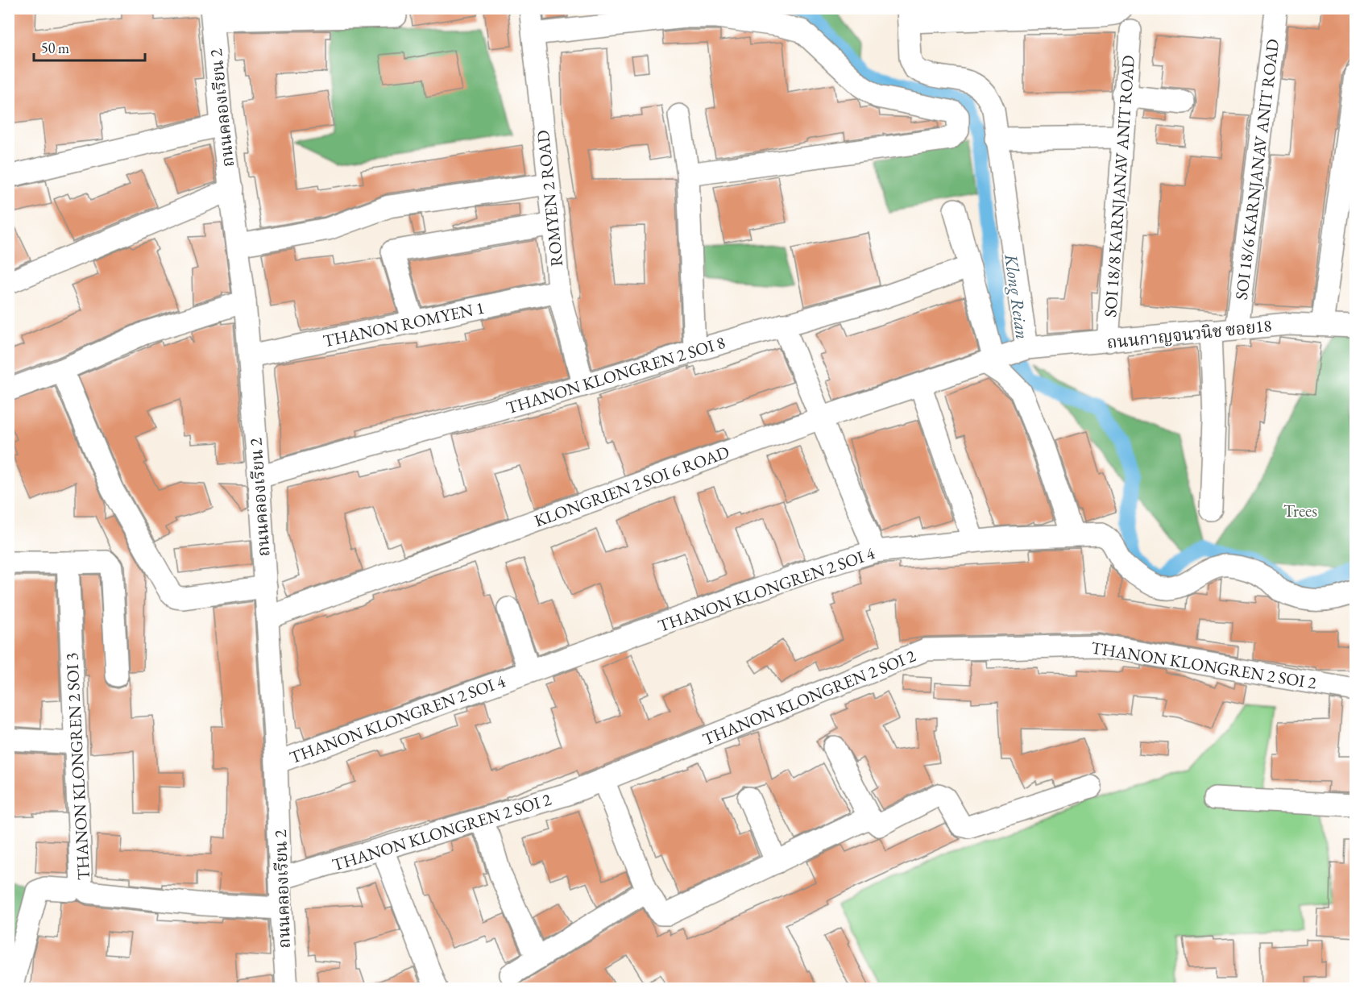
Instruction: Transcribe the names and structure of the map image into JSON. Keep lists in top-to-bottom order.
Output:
{
  "streets": {
    "street": [
      "ถนนคลองเรียน 2",
      "SOI 18/6 KARNJANAV ANIT ROAD",
      "SOI 18/8 KARNJANAV ANIT ROAD",
      "ROMYEN 2 ROAD",
      "THANON ROMYEN 1",
      "ถนนกาญจนวนิช ซอย18",
      "THANON KLONGREN 2 SOI 8",
      "KLONGRIEN 2 SOI 6 ROAD",
      "THANON KLONGREN 2 SOI 4",
      "THANON KLONGREN 2 SOI 2",
      "THANON KLONGREN 2 SOI 3"
    ]
  },
  "crossings": [
    ["ถนนคลองเรียน 2", "THANON ROMYEN 1"],
    ["ถนนคลองเรียน 2", "THANON KLONGREN 2 SOI 8"],
    ["ถนนคลองเรียน 2", "KLONGRIEN 2 SOI 6 ROAD"],
    ["ถนนคลองเรียน 2", "THANON KLONGREN 2 SOI 4"],
    ["ถนนคลองเรียน 2", "THANON KLONGREN 2 SOI 2"],
    ["ถนนคลองเรียน 2", "THANON KLONGREN 2 SOI 3"],
    ["SOI 18/6 KARNJANAV ANIT ROAD", "ถนนกาญจนวนิช ซอย18"],
    ["SOI 18/8 KARNJANAV ANIT ROAD", "ถนนกาญจนวนิช ซอย18"],
    ["ROMYEN 2 ROAD", "THANON ROMYEN 1"],
    ["ROMYEN 2 ROAD", "THANON KLONGREN 2 SOI 8"],
    ["ถนนกาญจนวนิช ซอย18", "KLONGRIEN 2 SOI 6 ROAD"]
  ],
  "water": ["Klong Reian"],
  "parks": ["Trees"],
  "scale_bar": "50 m"
}
